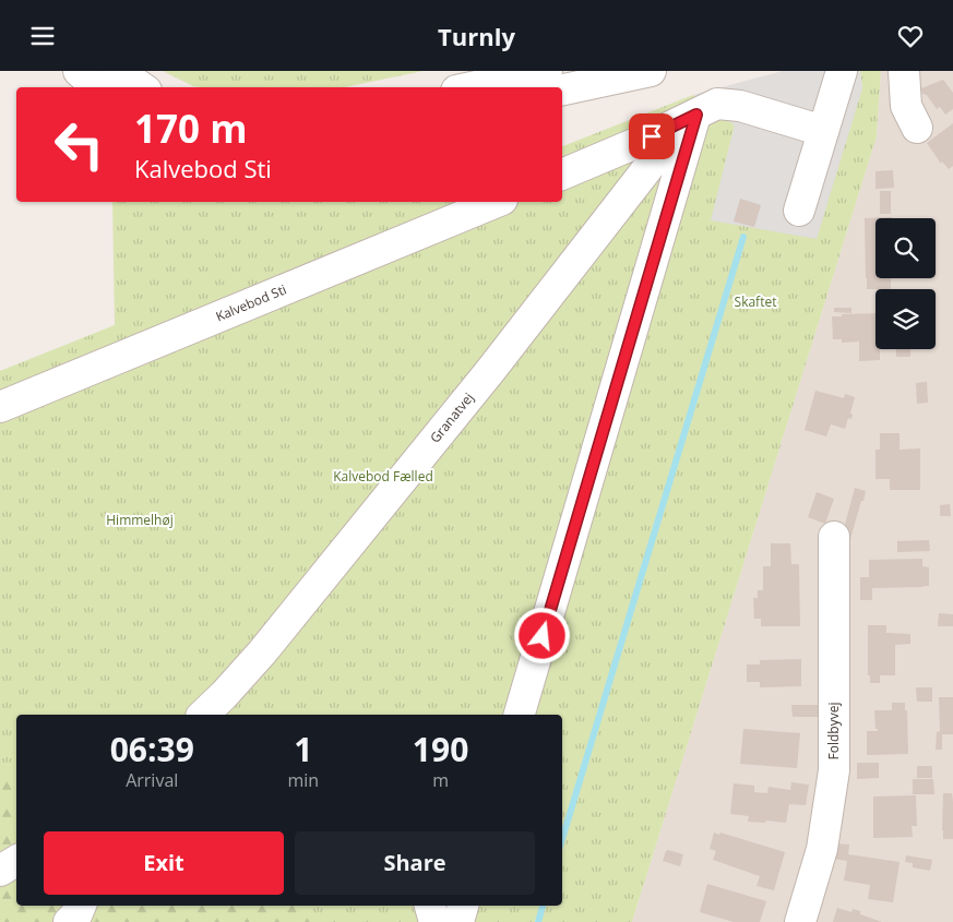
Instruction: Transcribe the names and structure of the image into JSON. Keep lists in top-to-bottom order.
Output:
{
  "streets": {
    "street": ["Kalvebod Sti", "Granatvej", "Foldbyvej"]
  },
  "parks": ["Skaftet", "Kalvebod Fælled", "Himmelhøj"],
  "page": {
    "header": "Turnly",
    "turn": ["170 m", "Kalvebod Sti"],
    "eta": [
      "06:39",
      "Arrival",
      "1",
      "min",
      "190",
      "m"
    ],
    "buttons": ["Exit", "Share"]
  }
}
